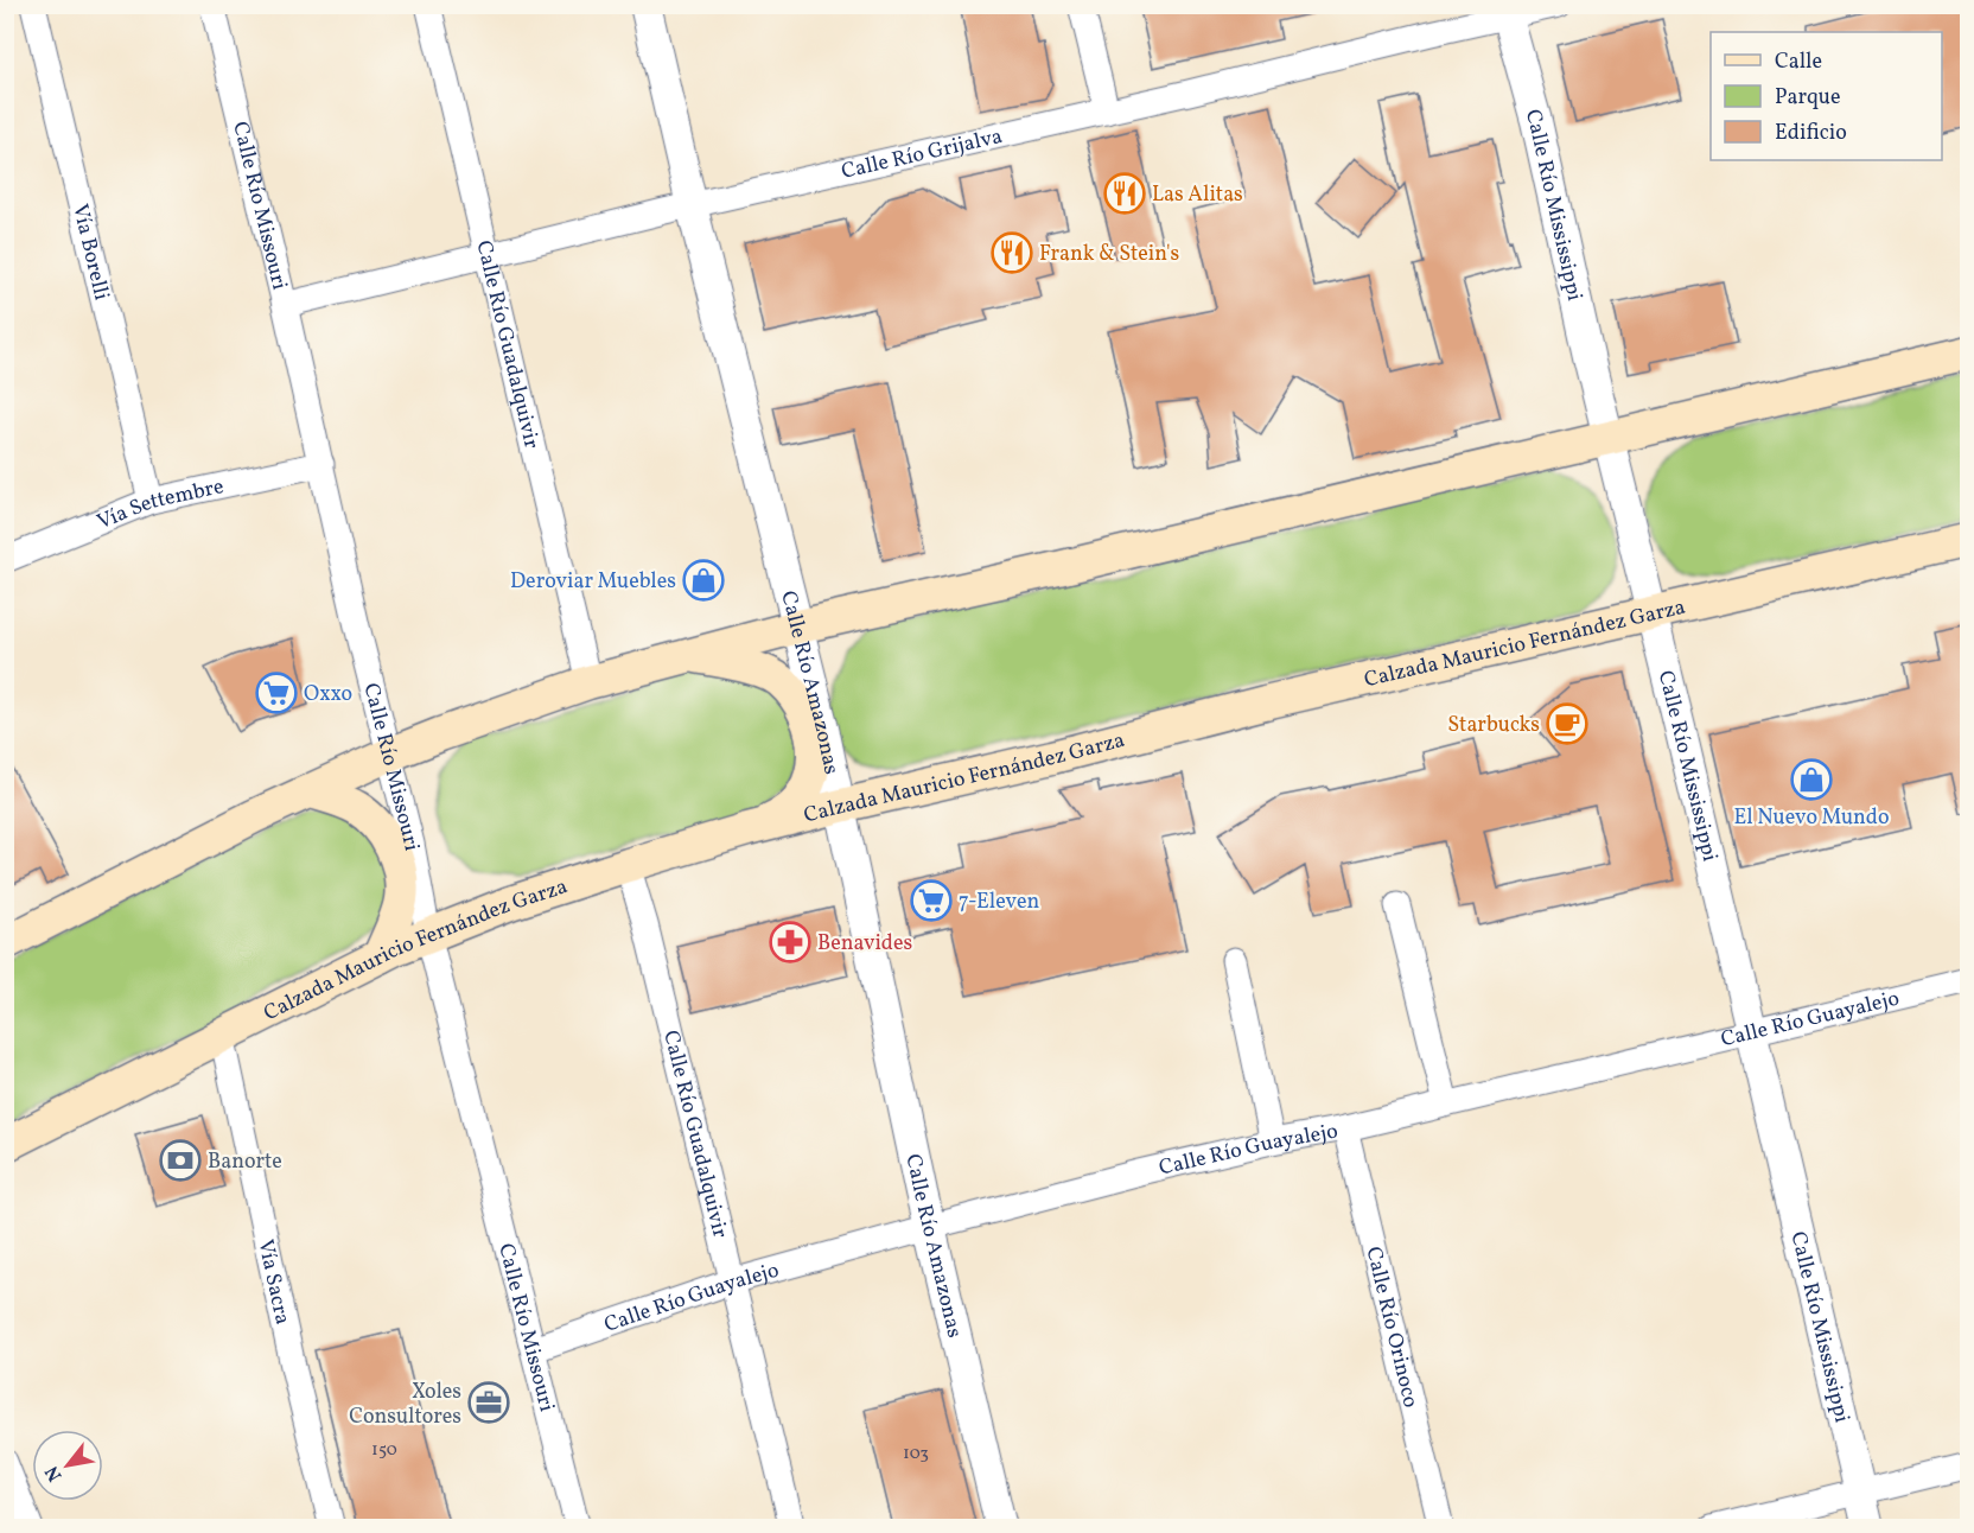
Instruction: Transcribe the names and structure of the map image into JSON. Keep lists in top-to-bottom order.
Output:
{
  "streets": {
    "main road": ["Calzada Mauricio Fernández Garza"],
    "street": [
      "Calle Río Grijalva",
      "Calle Río Missouri",
      "Calle Río Mississippi",
      "Vía Borelli",
      "Calle Río Guadalquivir",
      "Vía Settembre",
      "Calle Río Amazonas",
      "Calle Río Guayalejo",
      "Vía Sacra",
      "Calle Río Orinoco"
    ]
  },
  "crossings": [
    ["Calle Río Grijalva", "Calle Río Missouri"],
    ["Calle Río Grijalva", "Calle Río Mississippi"],
    ["Calle Río Grijalva", "Calle Río Guadalquivir"],
    ["Calle Río Grijalva", "Calle Río Amazonas"],
    ["Calle Río Missouri", "Vía Settembre"],
    ["Calle Río Missouri", "Calzada Mauricio Fernández Garza"],
    ["Calle Río Missouri", "Calle Río Guayalejo"],
    ["Calle Río Mississippi", "Calzada Mauricio Fernández Garza"],
    ["Calle Río Mississippi", "Calle Río Guayalejo"],
    ["Vía Borelli", "Vía Settembre"],
    ["Calle Río Guadalquivir", "Calzada Mauricio Fernández Garza"],
    ["Calle Río Guadalquivir", "Calle Río Guayalejo"],
    ["Calzada Mauricio Fernández Garza", "Calle Río Amazonas"],
    ["Calzada Mauricio Fernández Garza", "Vía Sacra"],
    ["Calle Río Amazonas", "Calle Río Guayalejo"],
    ["Calle Río Guayalejo", "Calle Río Orinoco"]
  ],
  "places": {
    "restaurant": ["Las Alitas", "Frank & Stein's"],
    "shop": ["Deroviar Muebles", "El Nuevo Mundo"],
    "supermarket": ["Oxxo", "7-Eleven"],
    "cafe": ["Starbucks"],
    "pharmacy": ["Benavides"],
    "bank": ["Banorte"],
    "office": ["Xoles Consultores"]
  },
  "house_numbers": ["150", "103"],
  "legend": ["Calle", "Parque", "Edificio"],
  "north": "bottom left"
}
